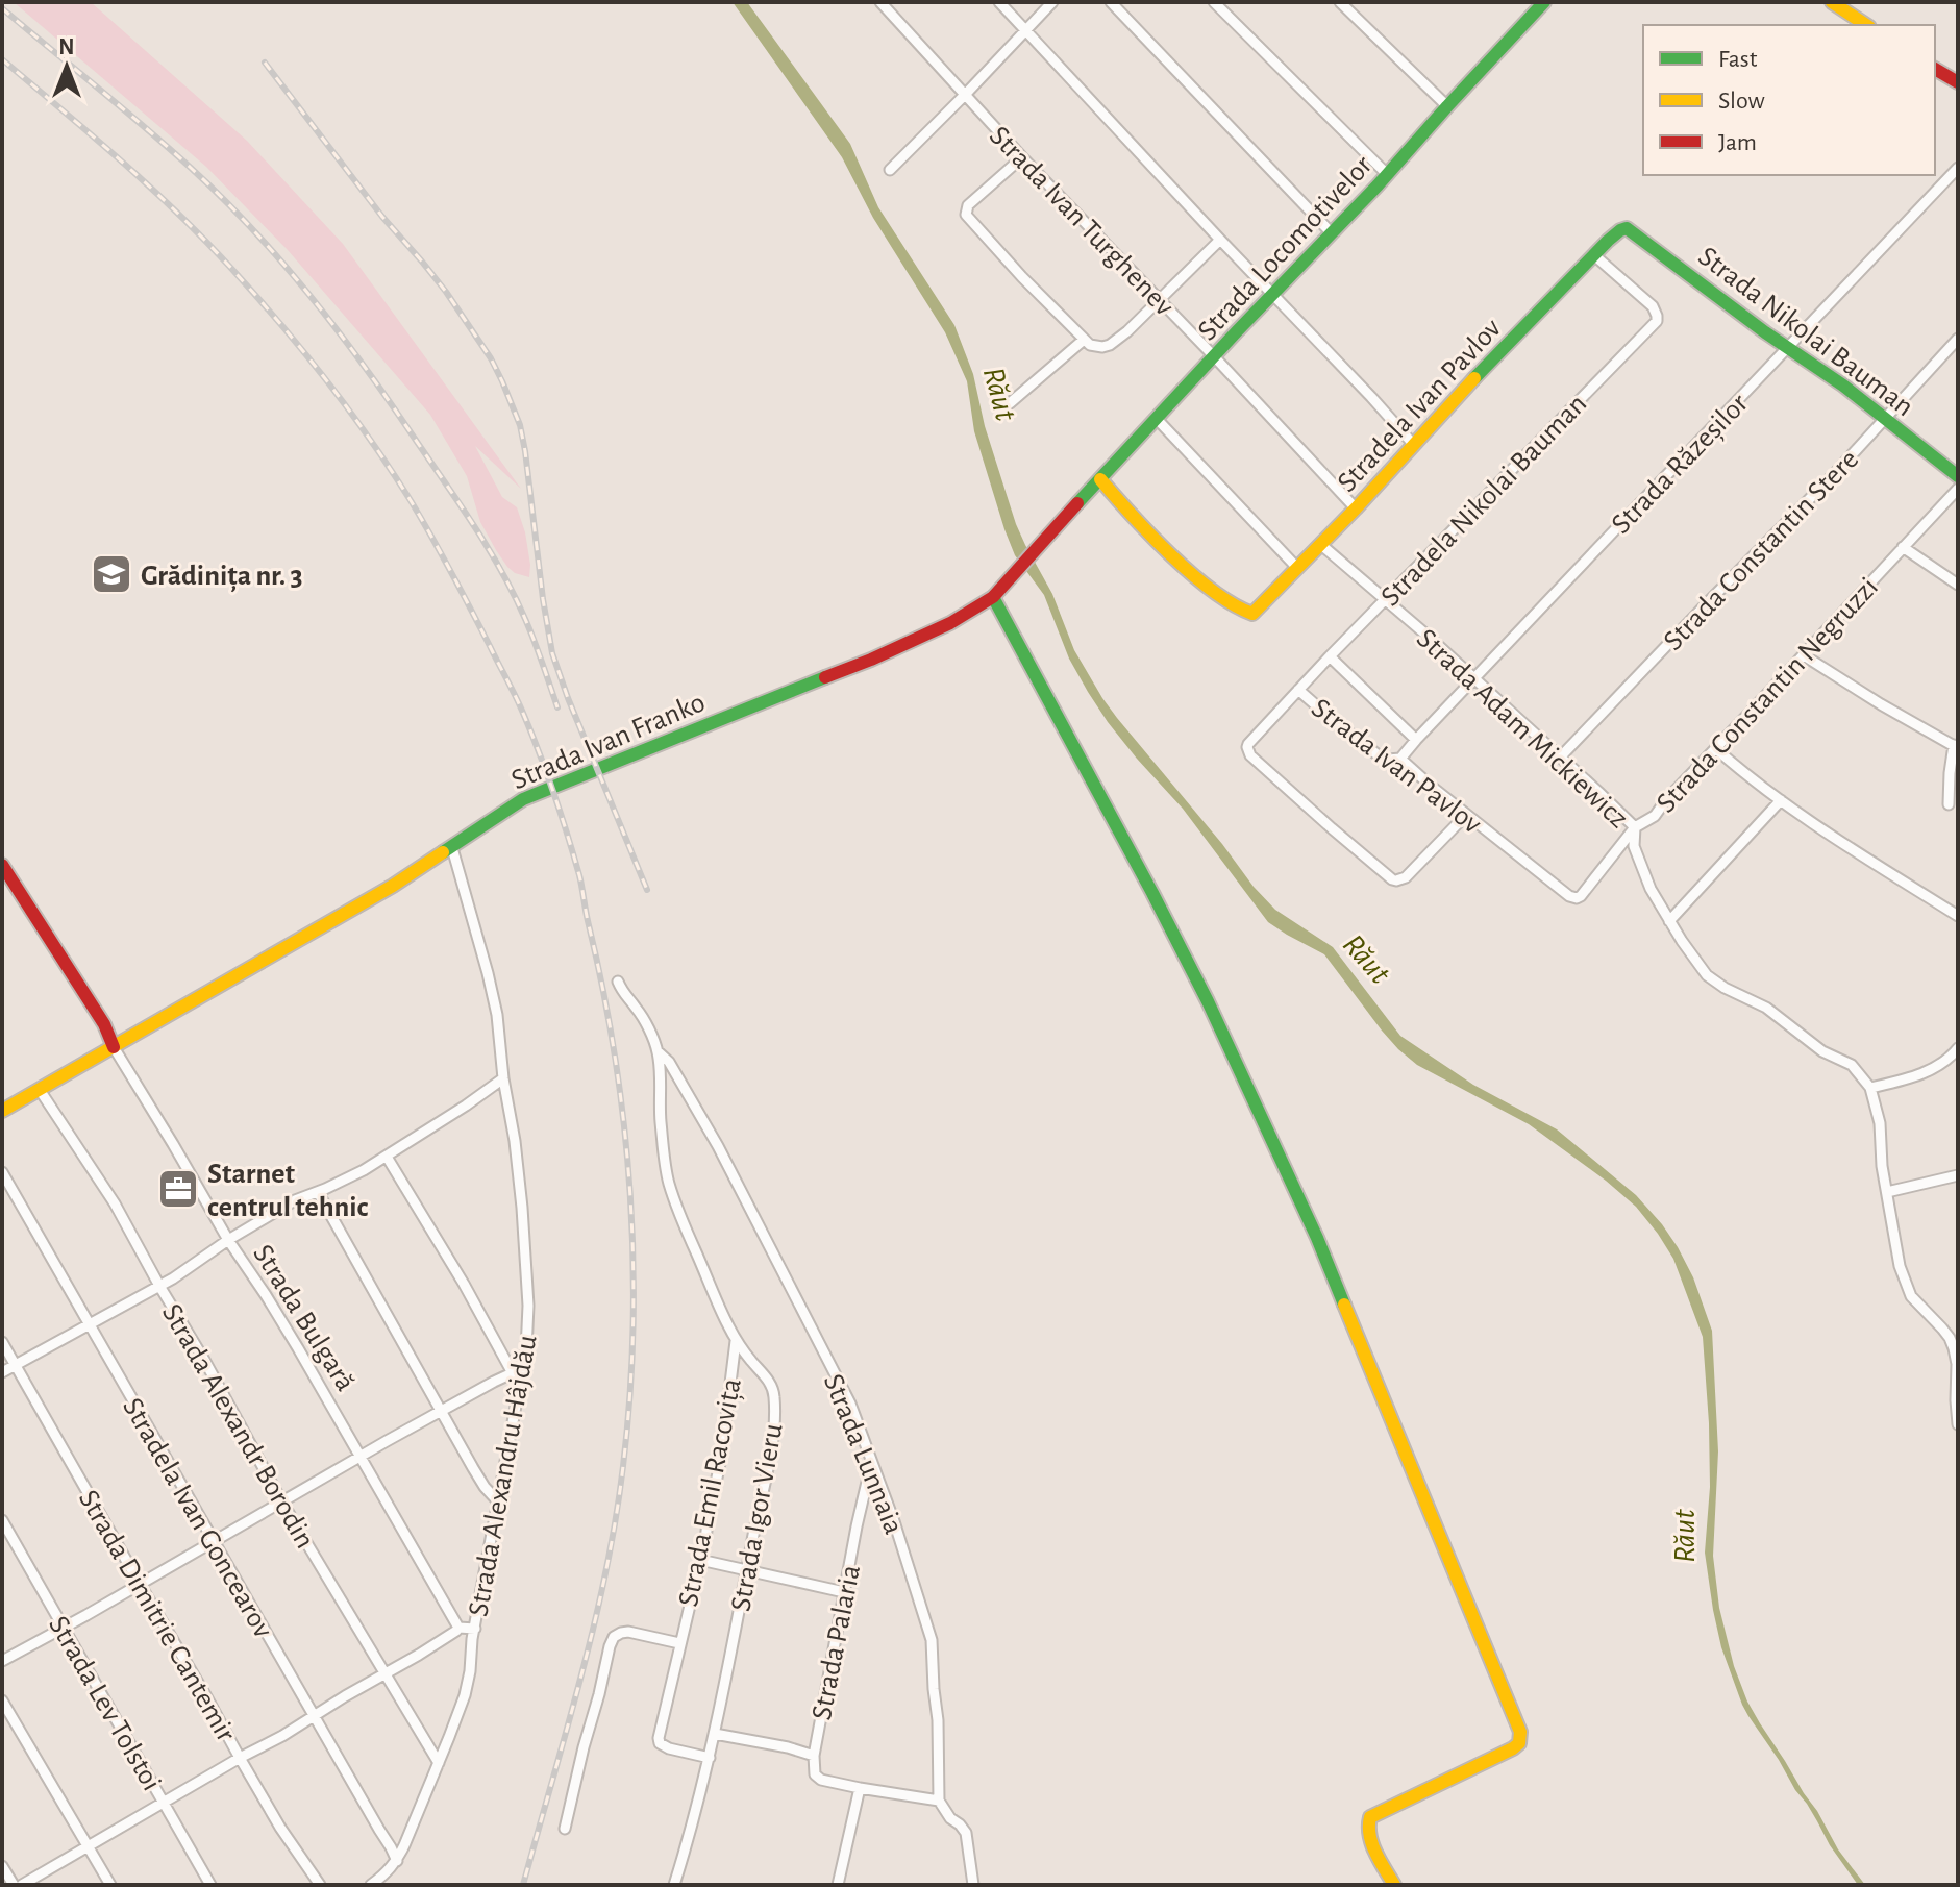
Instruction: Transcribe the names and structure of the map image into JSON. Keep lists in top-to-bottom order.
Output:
{
  "streets": {
    "street": [
      "Strada Ivan Turghenev",
      "Strada Locomotivelor",
      "Strada Nikolai Bauman",
      "Stradela Ivan Pavlov",
      "Strada Răzeșilor",
      "Stradela Nikolai Bauman",
      "Strada Constantin Stere",
      "Strada Constantin Negruzzi",
      "Strada Adam Mickiewicz",
      "Strada Ivan Franko",
      "Strada Ivan Pavlov",
      "Strada Bulgară",
      "Strada Alexandr Borodin",
      "Strada Lunnaia",
      "Strada Alexandru Hâjdău",
      "Strada Emil Racovița",
      "Stradela Ivan Goncearov",
      "Strada Igor Vieru",
      "Strada Dimitrie Cantemir",
      "Strada Palaria",
      "Strada Lev Tolstoi"
    ]
  },
  "crossings": [
    ["Strada Ivan Turghenev", "Strada Locomotivelor"],
    ["Strada Ivan Turghenev", "Stradela Ivan Pavlov"],
    ["Strada Locomotivelor", "Stradela Ivan Pavlov"],
    ["Strada Locomotivelor", "Strada Ivan Franko"],
    ["Strada Nikolai Bauman", "Stradela Ivan Pavlov"],
    ["Strada Nikolai Bauman", "Strada Răzeșilor"],
    ["Strada Nikolai Bauman", "Strada Constantin Stere"],
    ["Stradela Ivan Pavlov", "Stradela Nikolai Bauman"],
    ["Stradela Ivan Pavlov", "Strada Adam Mickiewicz"],
    ["Strada Răzeșilor", "Strada Adam Mickiewicz"],
    ["Strada Răzeșilor", "Strada Ivan Pavlov"],
    ["Stradela Nikolai Bauman", "Strada Adam Mickiewicz"],
    ["Stradela Nikolai Bauman", "Strada Ivan Pavlov"],
    ["Strada Constantin Stere", "Strada Adam Mickiewicz"],
    ["Strada Constantin Negruzzi", "Strada Adam Mickiewicz"],
    ["Strada Constantin Negruzzi", "Strada Ivan Pavlov"],
    ["Strada Ivan Franko", "Strada Bulgară"],
    ["Strada Ivan Franko", "Strada Alexandr Borodin"],
    ["Strada Ivan Franko", "Strada Alexandru Hâjdău"],
    ["Strada Alexandr Borodin", "Strada Alexandru Hâjdău"],
    ["Strada Lunnaia", "Strada Igor Vieru"],
    ["Strada Lunnaia", "Strada Palaria"],
    ["Strada Alexandru Hâjdău", "Stradela Ivan Goncearov"],
    ["Strada Emil Racovița", "Strada Igor Vieru"]
  ],
  "water": ["Răut"],
  "places": {
    "school or university": ["Grădinița nr. 3"],
    "office": ["Starnet centrul tehnic"]
  },
  "legend": ["Fast", "Slow", "Jam"],
  "north": "top"
}
